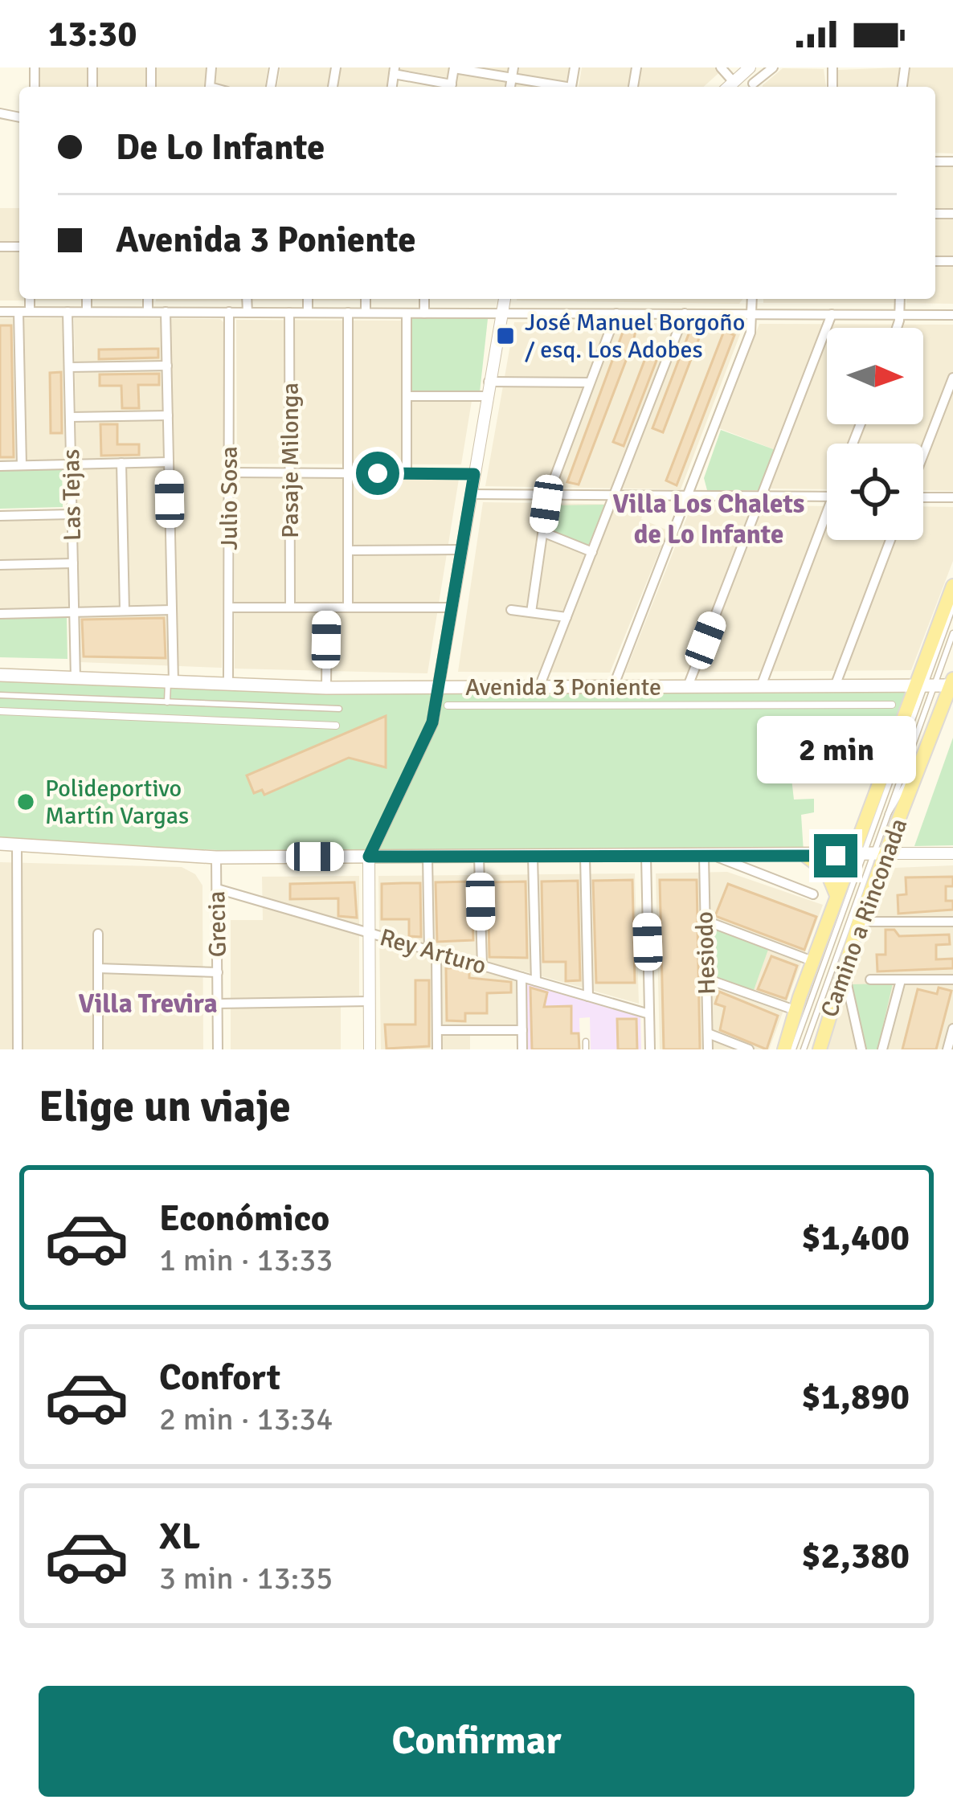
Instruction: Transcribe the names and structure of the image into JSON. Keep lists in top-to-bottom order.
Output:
{
  "streets": {
    "main road": ["Avenida 3 Poniente", "Camino a Rinconada"],
    "street": [
      "Pasaje Milonga",
      "Las Tejas",
      "Julio Sosa",
      "Grecia",
      "Rey Arturo",
      "Hesiodo"
    ]
  },
  "crossings": [
    ["Las Tejas", "Avenida 3 Poniente"],
    ["Julio Sosa", "Avenida 3 Poniente"],
    ["Avenida 3 Poniente", "Camino a Rinconada"],
    ["Grecia", "Rey Arturo"]
  ],
  "districts": ["Villa Los Chalets de Lo Infante", "Villa Trevira"],
  "places": {
    "transit": ["José Manuel Borgoño / esq. Los Adobes"],
    "other": ["Polideportivo Martín Vargas"]
  },
  "north": "right",
  "page": {
    "status": "13:30",
    "banner": ["De Lo Infante", "Avenida 3 Poniente"],
    "bubble": "2 min",
    "heading": "Elige un viaje",
    "list": [
      {
        "name": "Económico",
        "note": "1 min · 13:33",
        "value": "$1,400"
      },
      {
        "name": "Confort",
        "note": "2 min · 13:34",
        "value": "$1,890"
      },
      {
        "name": "XL",
        "note": "3 min · 13:35",
        "value": "$2,380"
      }
    ],
    "buttons": "Confirmar"
  }
}
